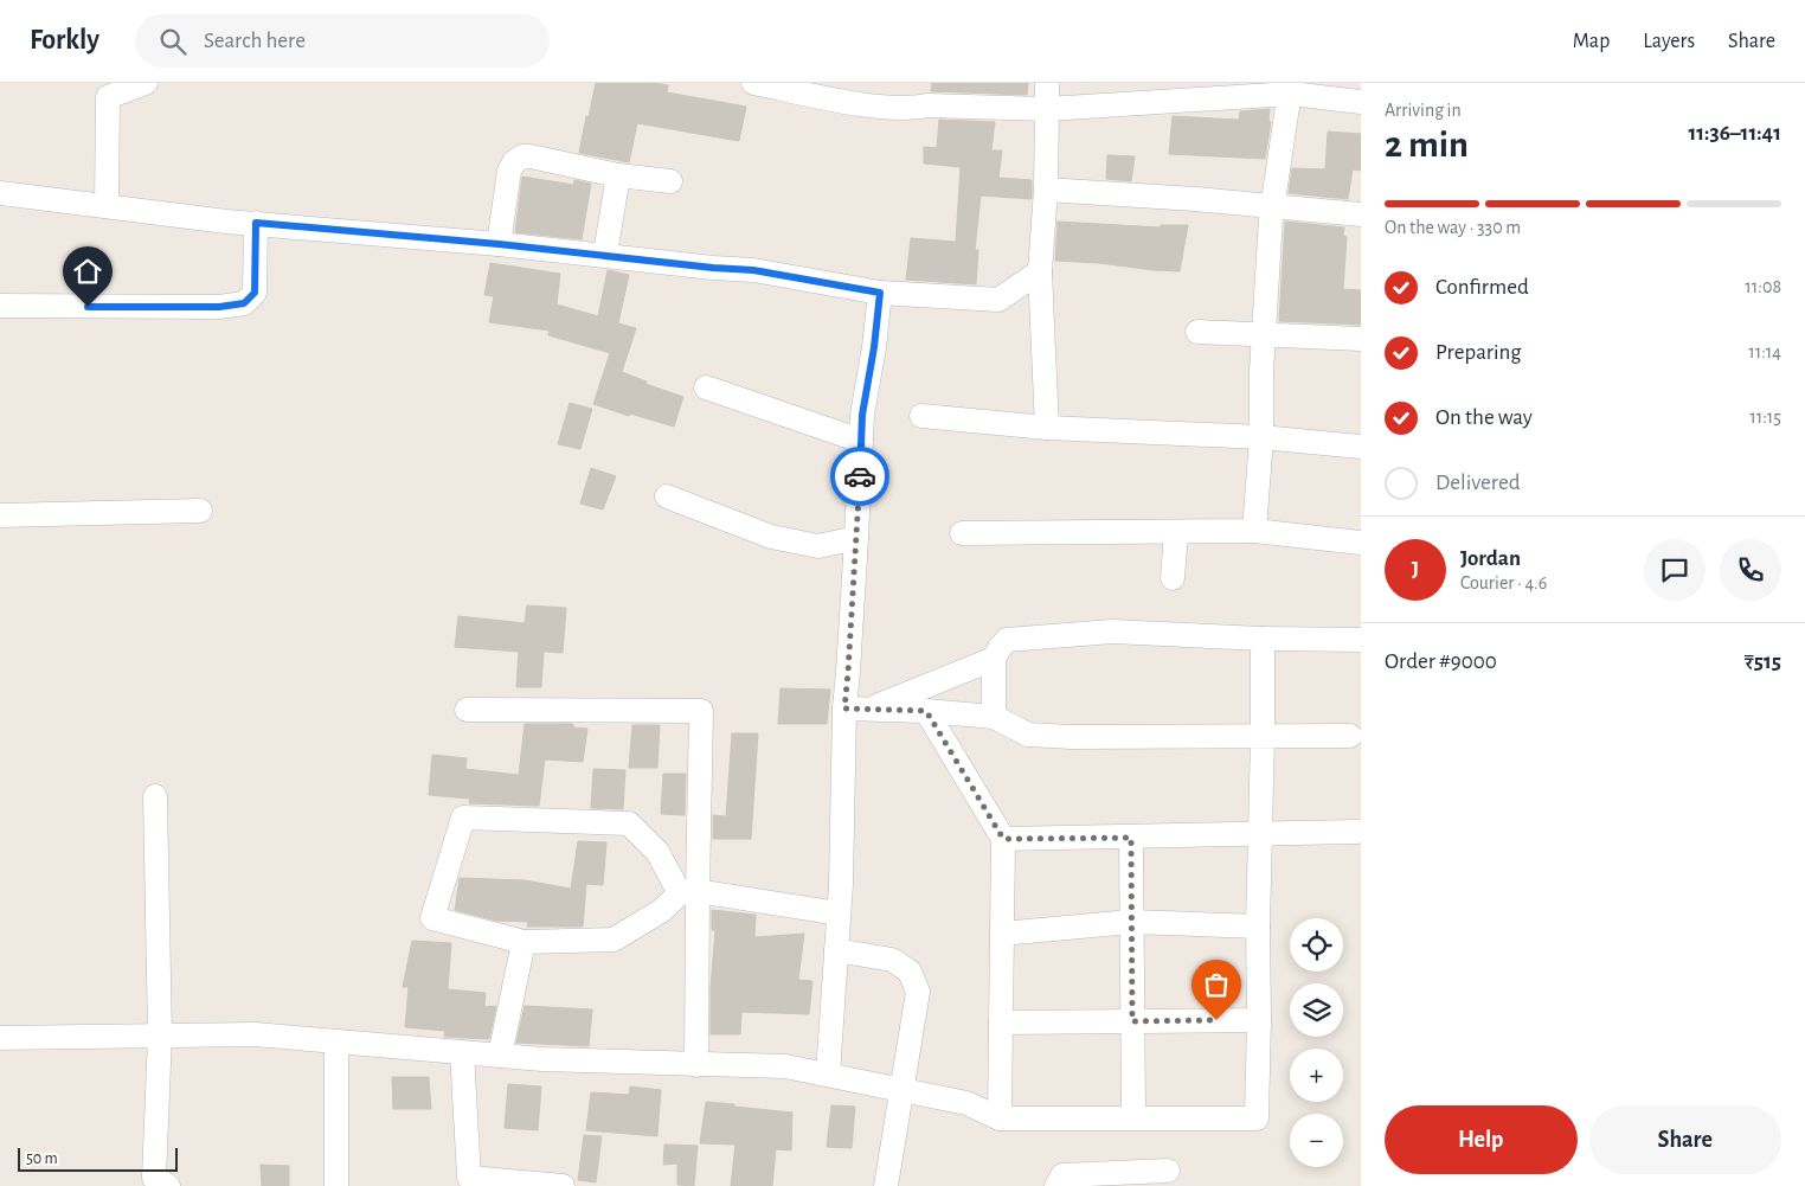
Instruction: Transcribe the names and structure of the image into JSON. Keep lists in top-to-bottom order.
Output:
{
  "scale_bar": "50 m",
  "page": {
    "header": "Forkly",
    "search": "Search here",
    "nav": ["Map", "Layers", "Share"],
    "heading": ["2 min", "Arriving in", "11:36–11:41"],
    "panel": [
      "Jordan",
      "Courier · 4.6",
      "Order #9000",
      "₹515"
    ],
    "bar": "On the way · 330 m",
    "list": [
      ["Confirmed", "11:08"],
      ["Preparing", "11:14"],
      ["On the way", "11:15"],
      "Delivered"
    ],
    "round": "J",
    "map_buttons": ["+", "−"],
    "buttons": ["Help", "Share"],
    "scale": "50 m"
  }
}
